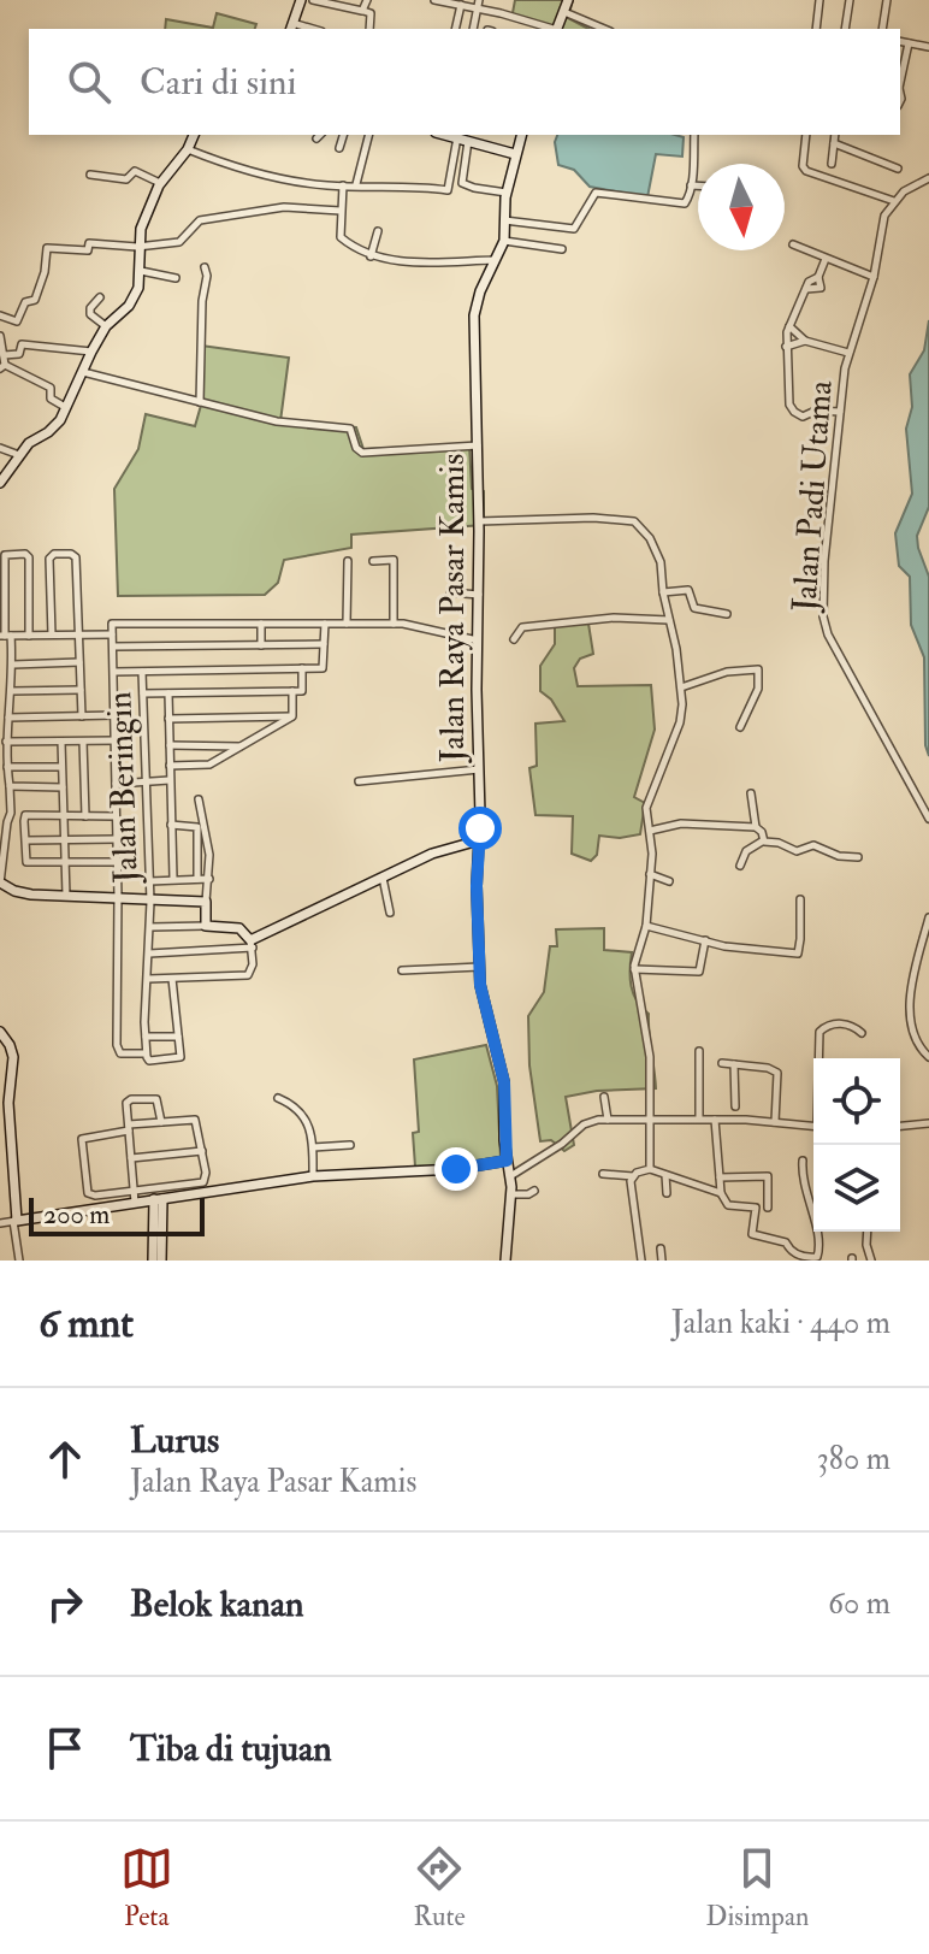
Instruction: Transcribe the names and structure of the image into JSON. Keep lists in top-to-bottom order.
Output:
{
  "streets": {
    "street": ["Jalan Padi Utama", "Jalan Raya Pasar Kamis", "Jalan Beringin"]
  },
  "scale_bar": "200 m",
  "north": "bottom",
  "page": {
    "search": "Cari di sini",
    "scale": "200 m",
    "heading": ["6 mnt", "Jalan kaki · 440 m"],
    "list": [
      ["Lurus", "Jalan Raya Pasar Kamis", "380 m"],
      ["Belok kanan", "60 m"],
      "Tiba di tujuan"
    ],
    "nav": ["Peta", "Rute", "Disimpan"]
  }
}
